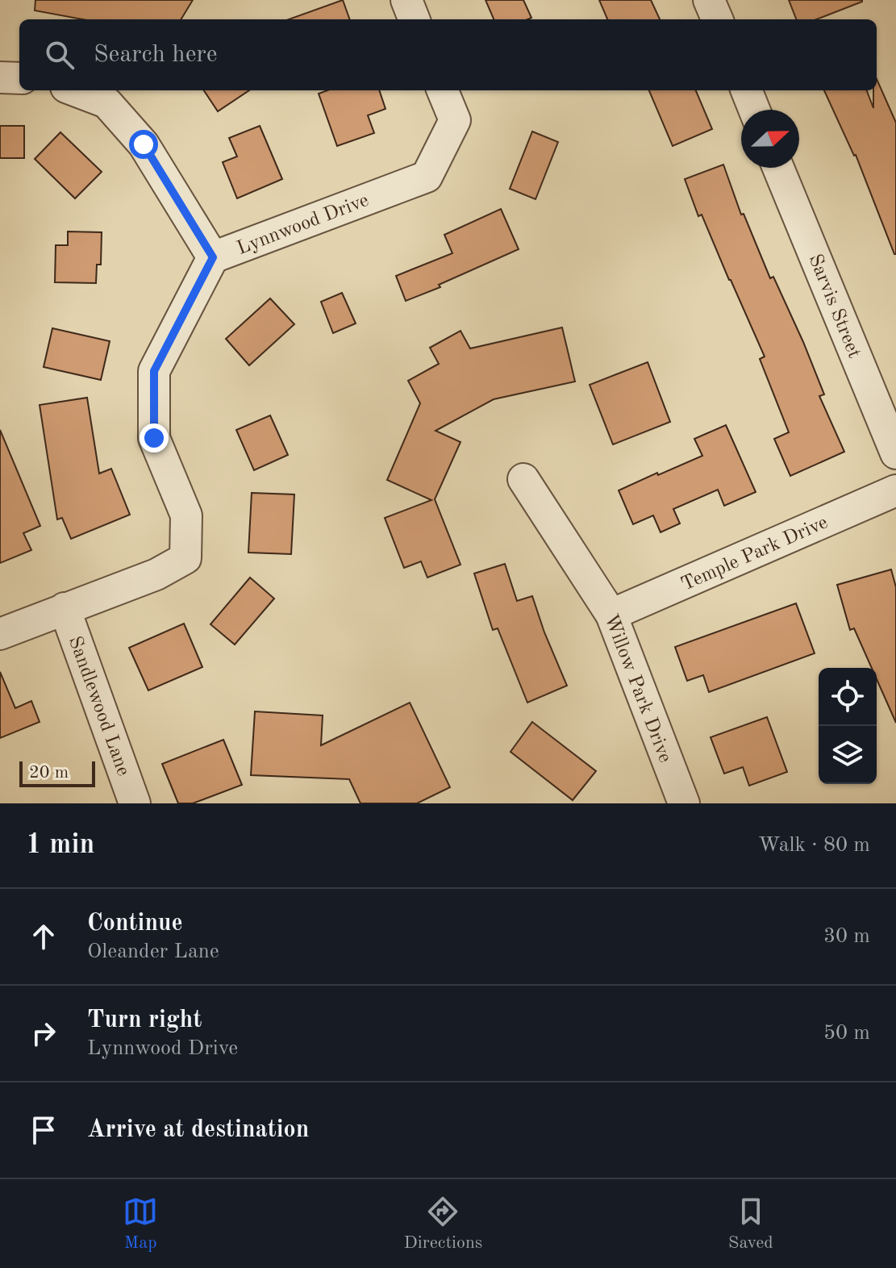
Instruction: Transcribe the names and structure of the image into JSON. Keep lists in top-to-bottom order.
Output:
{
  "streets": {
    "street": [
      "Lynnwood Drive",
      "Sarvis Street",
      "Temple Park Drive",
      "Willow Park Drive",
      "Sandlewood Lane"
    ]
  },
  "crossings": [
    ["Lynnwood Drive", "Sandlewood Lane"],
    ["Temple Park Drive", "Willow Park Drive"]
  ],
  "scale_bar": "20 m",
  "north": "right",
  "page": {
    "search": "Search here",
    "scale": "20 m",
    "heading": ["1 min", "Walk · 80 m"],
    "list": [
      ["Continue", "Oleander Lane", "30 m"],
      ["Turn right", "Lynnwood Drive", "50 m"],
      "Arrive at destination"
    ],
    "nav": ["Map", "Directions", "Saved"]
  }
}
